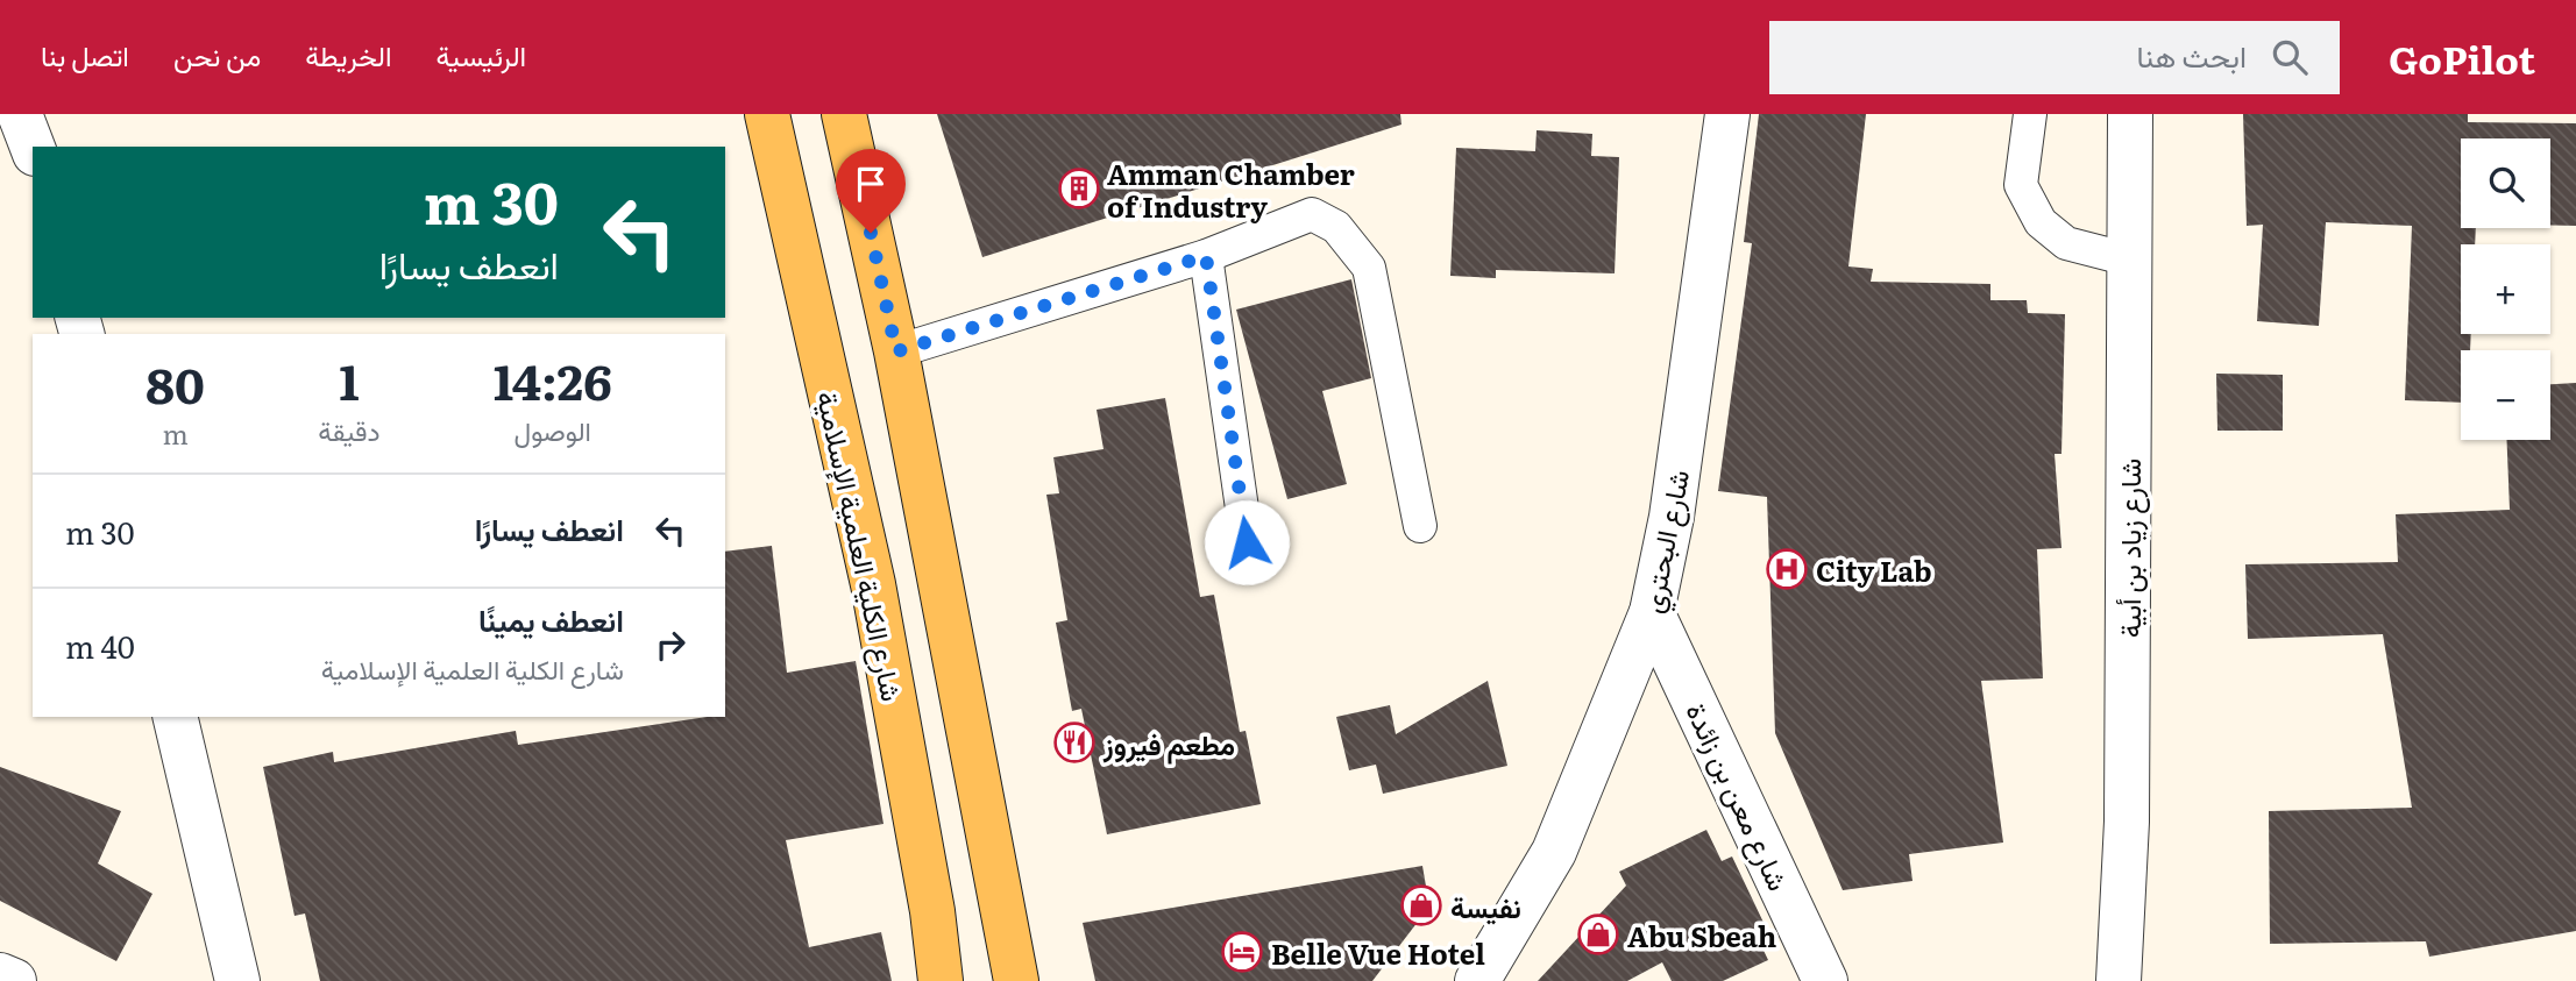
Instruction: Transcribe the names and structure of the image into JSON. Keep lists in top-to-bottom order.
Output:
{
  "streets": {
    "main road": ["شارع الكلية العلمية الإسلامية"],
    "street": ["شارع البحتري", "شارع زياد بن أبية", "شارع معن بن زائدة"]
  },
  "crossings": [
    ["شارع البحتري", "شارع معن بن زائدة"]
  ],
  "places": {
    "building": ["Amman Chamber of Industry"],
    "hospital": ["City Lab"],
    "restaurant": ["مطعم فيروز"],
    "shop": ["نفيسة", "Abu Sbeah"],
    "hotel": ["Belle Vue Hotel"]
  },
  "page": {
    "header": "GoPilot",
    "search": "ابحث هنا",
    "nav": [
      "الرئيسية",
      "الخريطة",
      "من نحن",
      "اتصل بنا"
    ],
    "map_buttons": ["+", "−"],
    "turn": ["30 m", "انعطف يسارًا"],
    "eta": [
      "14:26",
      "الوصول",
      "1",
      "دقيقة",
      "80",
      "m"
    ],
    "list": [
      {
        "name": "انعطف يسارًا",
        "value": "30 m"
      },
      {
        "name": "انعطف يمينًا",
        "note": "شارع الكلية العلمية الإسلامية",
        "value": "40 m"
      }
    ]
  }
}
